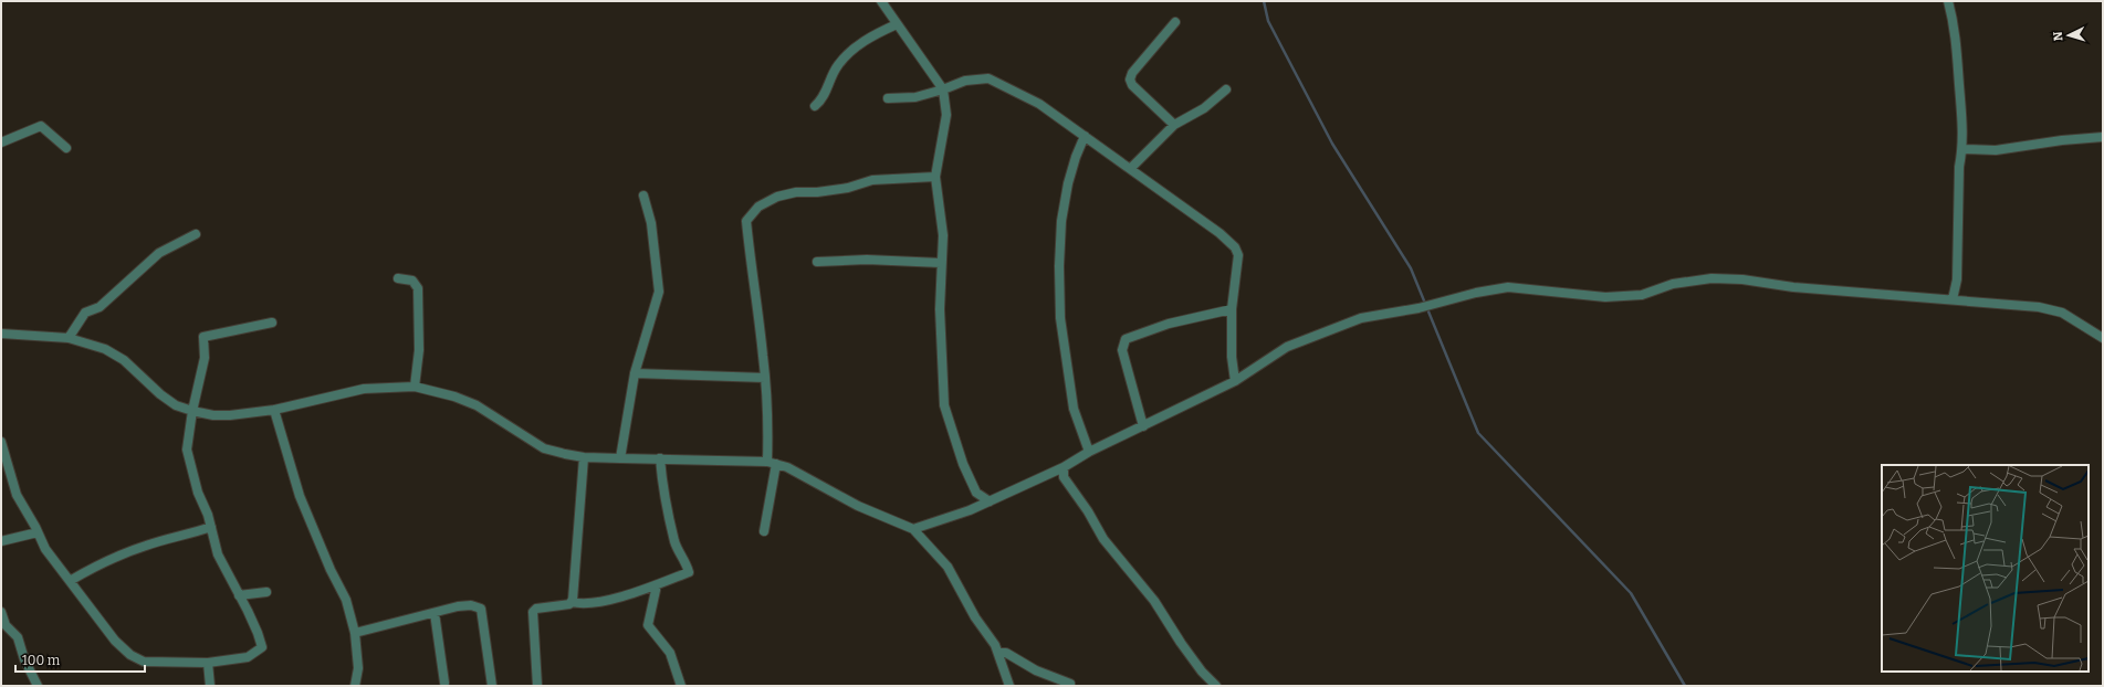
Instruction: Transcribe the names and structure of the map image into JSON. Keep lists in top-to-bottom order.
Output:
{
  "scale_bar": "100 m",
  "north": "left"
}
